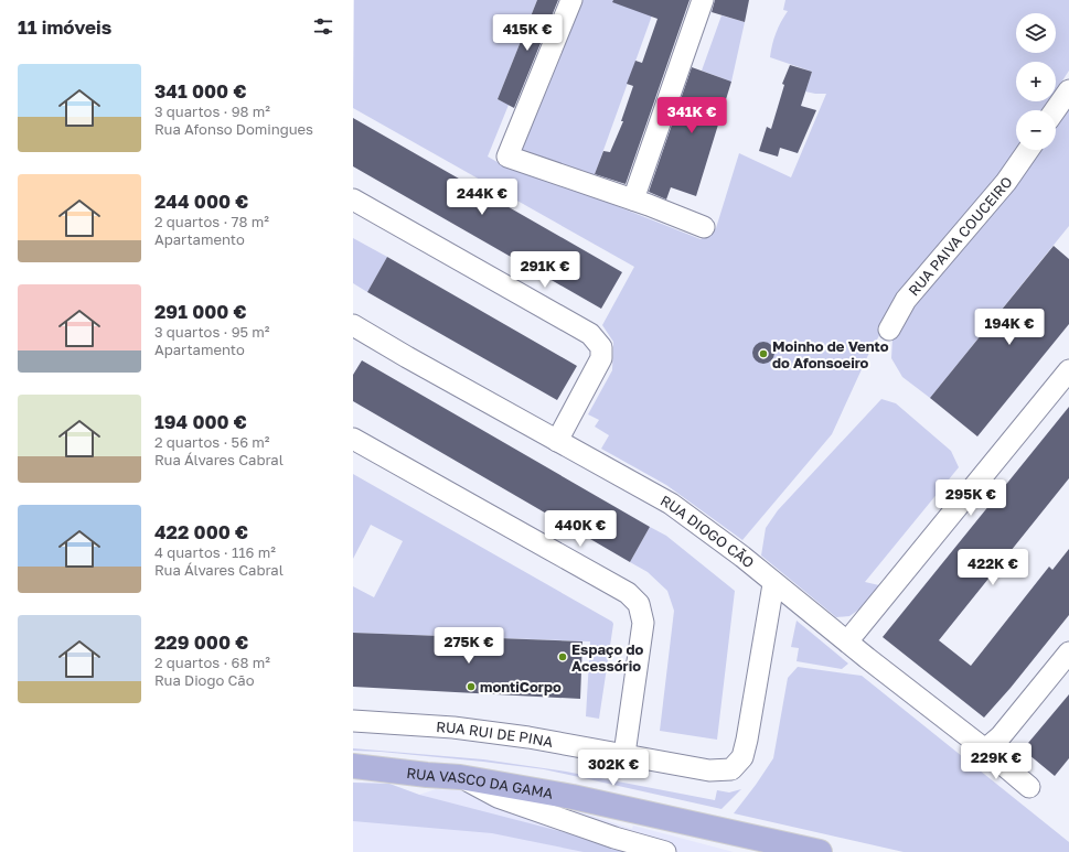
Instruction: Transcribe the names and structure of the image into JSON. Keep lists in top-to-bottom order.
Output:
{
  "streets": {
    "main road": ["RUA VASCO DA GAMA"],
    "street": ["RUA PAIVA COUCEIRO", "RUA DIOGO CÃO", "RUA RUI DE PINA"]
  },
  "crossings": [
    ["RUA DIOGO CÃO", "RUA RUI DE PINA"]
  ],
  "places": ["Moinho de Vento do Afonsoeiro", "Espaço do Acessório", "montiCorpo"],
  "page": {
    "heading": "11 imóveis",
    "map_buttons": ["+", "−"],
    "price": [
      "415K €",
      "341K €",
      "244K €",
      "291K €",
      "194K €",
      "295K €",
      "440K €",
      "422K €",
      "275K €",
      "229K €",
      "302K €"
    ],
    "list": [
      {
        "name": "341 000 €",
        "note": "3 quartos · 98 m² · Rua Afonso Domingues"
      },
      {
        "name": "244 000 €",
        "note": "2 quartos · 78 m² · Apartamento"
      },
      {
        "name": "291 000 €",
        "note": "3 quartos · 95 m² · Apartamento"
      },
      {
        "name": "194 000 €",
        "note": "2 quartos · 56 m² · Rua Álvares Cabral"
      },
      {
        "name": "422 000 €",
        "note": "4 quartos · 116 m² · Rua Álvares Cabral"
      },
      {
        "name": "229 000 €",
        "note": "2 quartos · 68 m² · Rua Diogo Cão"
      }
    ]
  }
}
